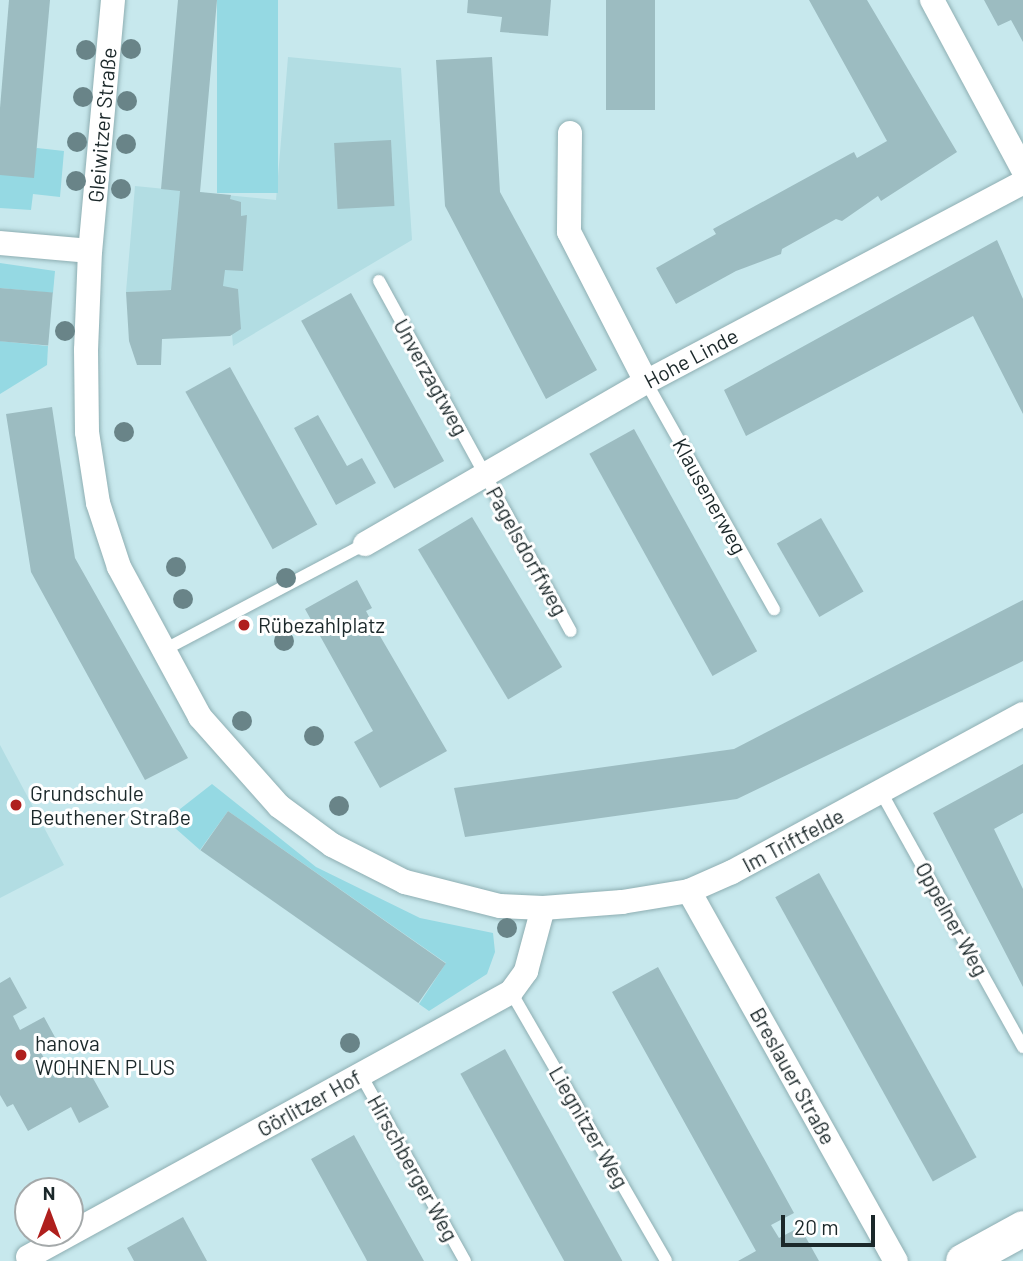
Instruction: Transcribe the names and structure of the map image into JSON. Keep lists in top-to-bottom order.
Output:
{
  "streets": {
    "street": [
      "Gleiwitzer Straße",
      "Hohe Linde",
      "Im Triftfelde",
      "Breslauer Straße",
      "Görlitzer Hof"
    ],
    "lane": [
      "Unverzagtweg",
      "Klausenerweg",
      "Pagelsdorffweg",
      "Oppelner Weg",
      "Liegnitzer Weg",
      "Hirschberger Weg"
    ]
  },
  "crossings": [
    ["Hohe Linde", "Unverzagtweg"],
    ["Hohe Linde", "Klausenerweg"],
    ["Hohe Linde", "Pagelsdorffweg"],
    ["Unverzagtweg", "Pagelsdorffweg"],
    ["Im Triftfelde", "Oppelner Weg"],
    ["Im Triftfelde", "Breslauer Straße"],
    ["Görlitzer Hof", "Liegnitzer Weg"],
    ["Görlitzer Hof", "Hirschberger Weg"]
  ],
  "places": ["Rübezahlplatz", "Grundschule Beuthener Straße", "hanova WOHNEN PLUS"],
  "scale_bar": "20 m",
  "north": "top"
}
